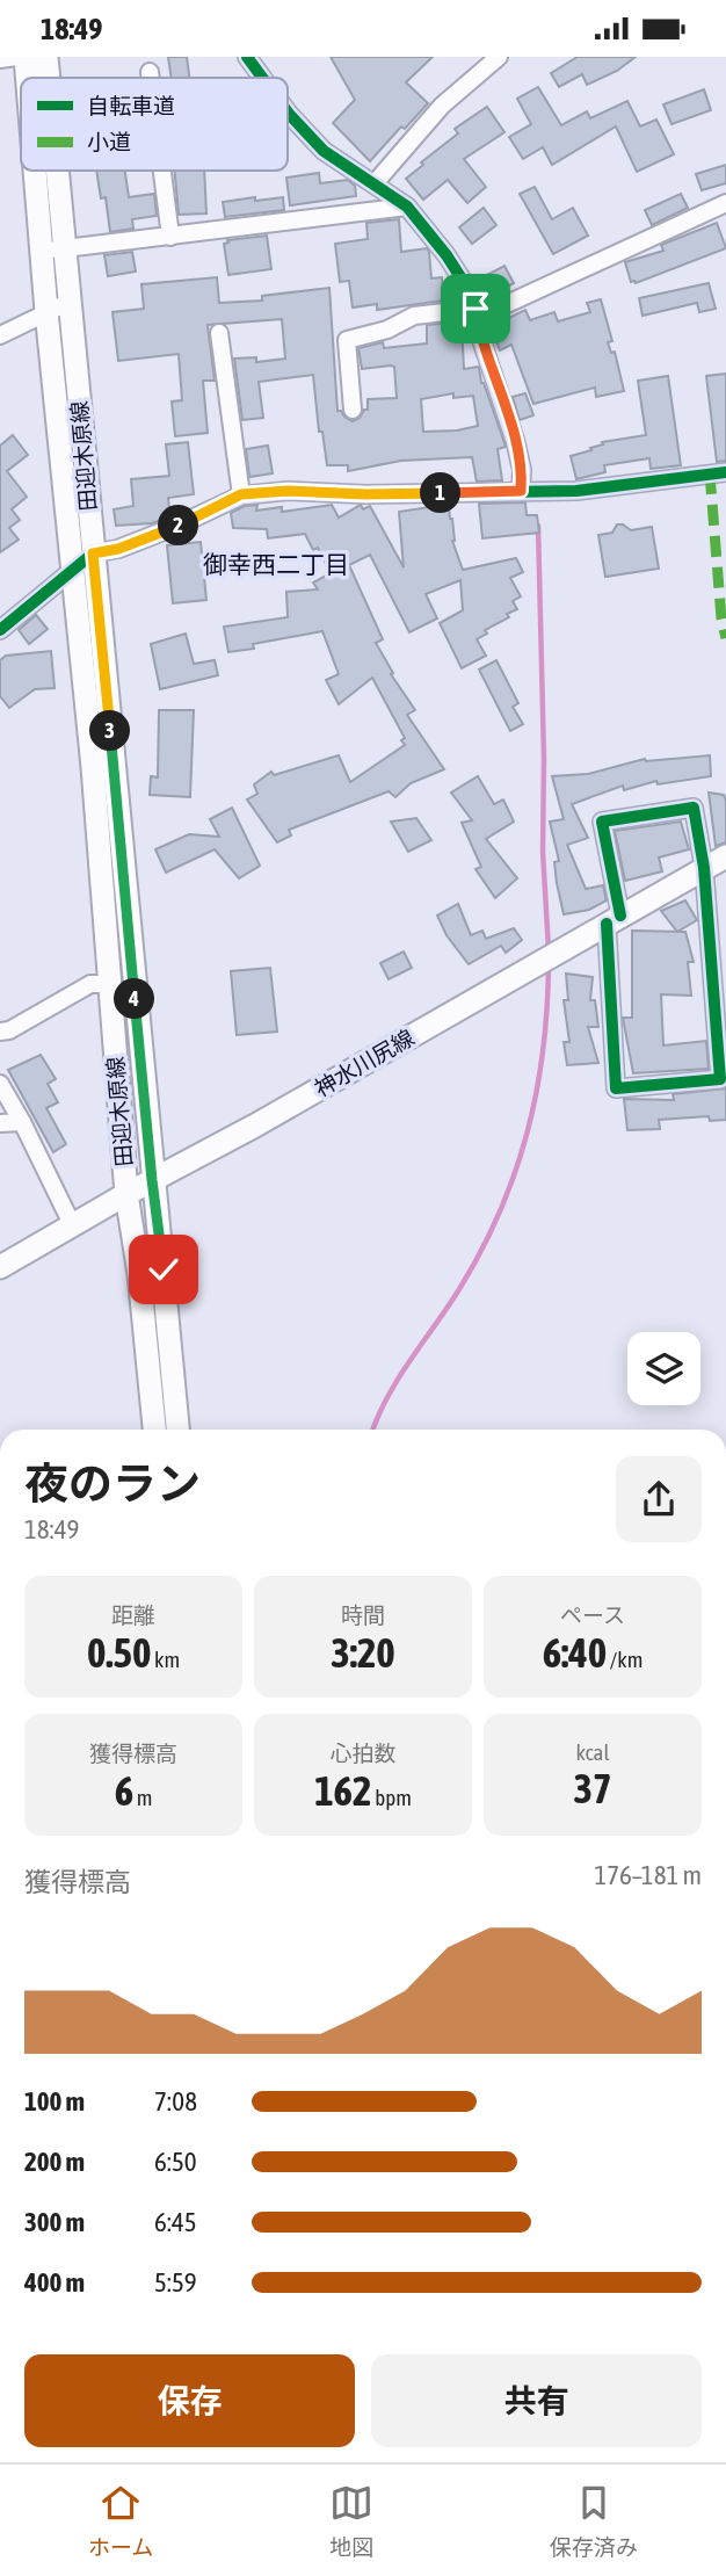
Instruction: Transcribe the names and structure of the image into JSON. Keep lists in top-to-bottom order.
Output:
{
  "streets": {
    "main road": ["田迎木原線", "神水川尻線"]
  },
  "crossings": [
    ["田迎木原線", "神水川尻線"]
  ],
  "districts": ["御幸西二丁目"],
  "legend": ["自転車道", "小道"],
  "page": {
    "status": "18:49",
    "pins": [
      "1",
      "2",
      "3",
      "4"
    ],
    "heading": ["夜のラン", "18:49"],
    "stats": [
      ["距離", "0.50 km"],
      ["時間", "3:20"],
      ["ペース", "6:40 /km"],
      ["獲得標高", "6 m"],
      ["心拍数", "162 bpm"],
      ["kcal", "37"]
    ],
    "chart": ["獲得標高", "176–181 m"],
    "list": [
      {
        "name": "100 m",
        "note": "7:08"
      },
      {
        "name": "200 m",
        "note": "6:50"
      },
      {
        "name": "300 m",
        "note": "6:45"
      },
      {
        "name": "400 m",
        "note": "5:59"
      }
    ],
    "buttons": ["保存", "共有"],
    "tabs": ["ホーム", "地図", "保存済み"]
  }
}
